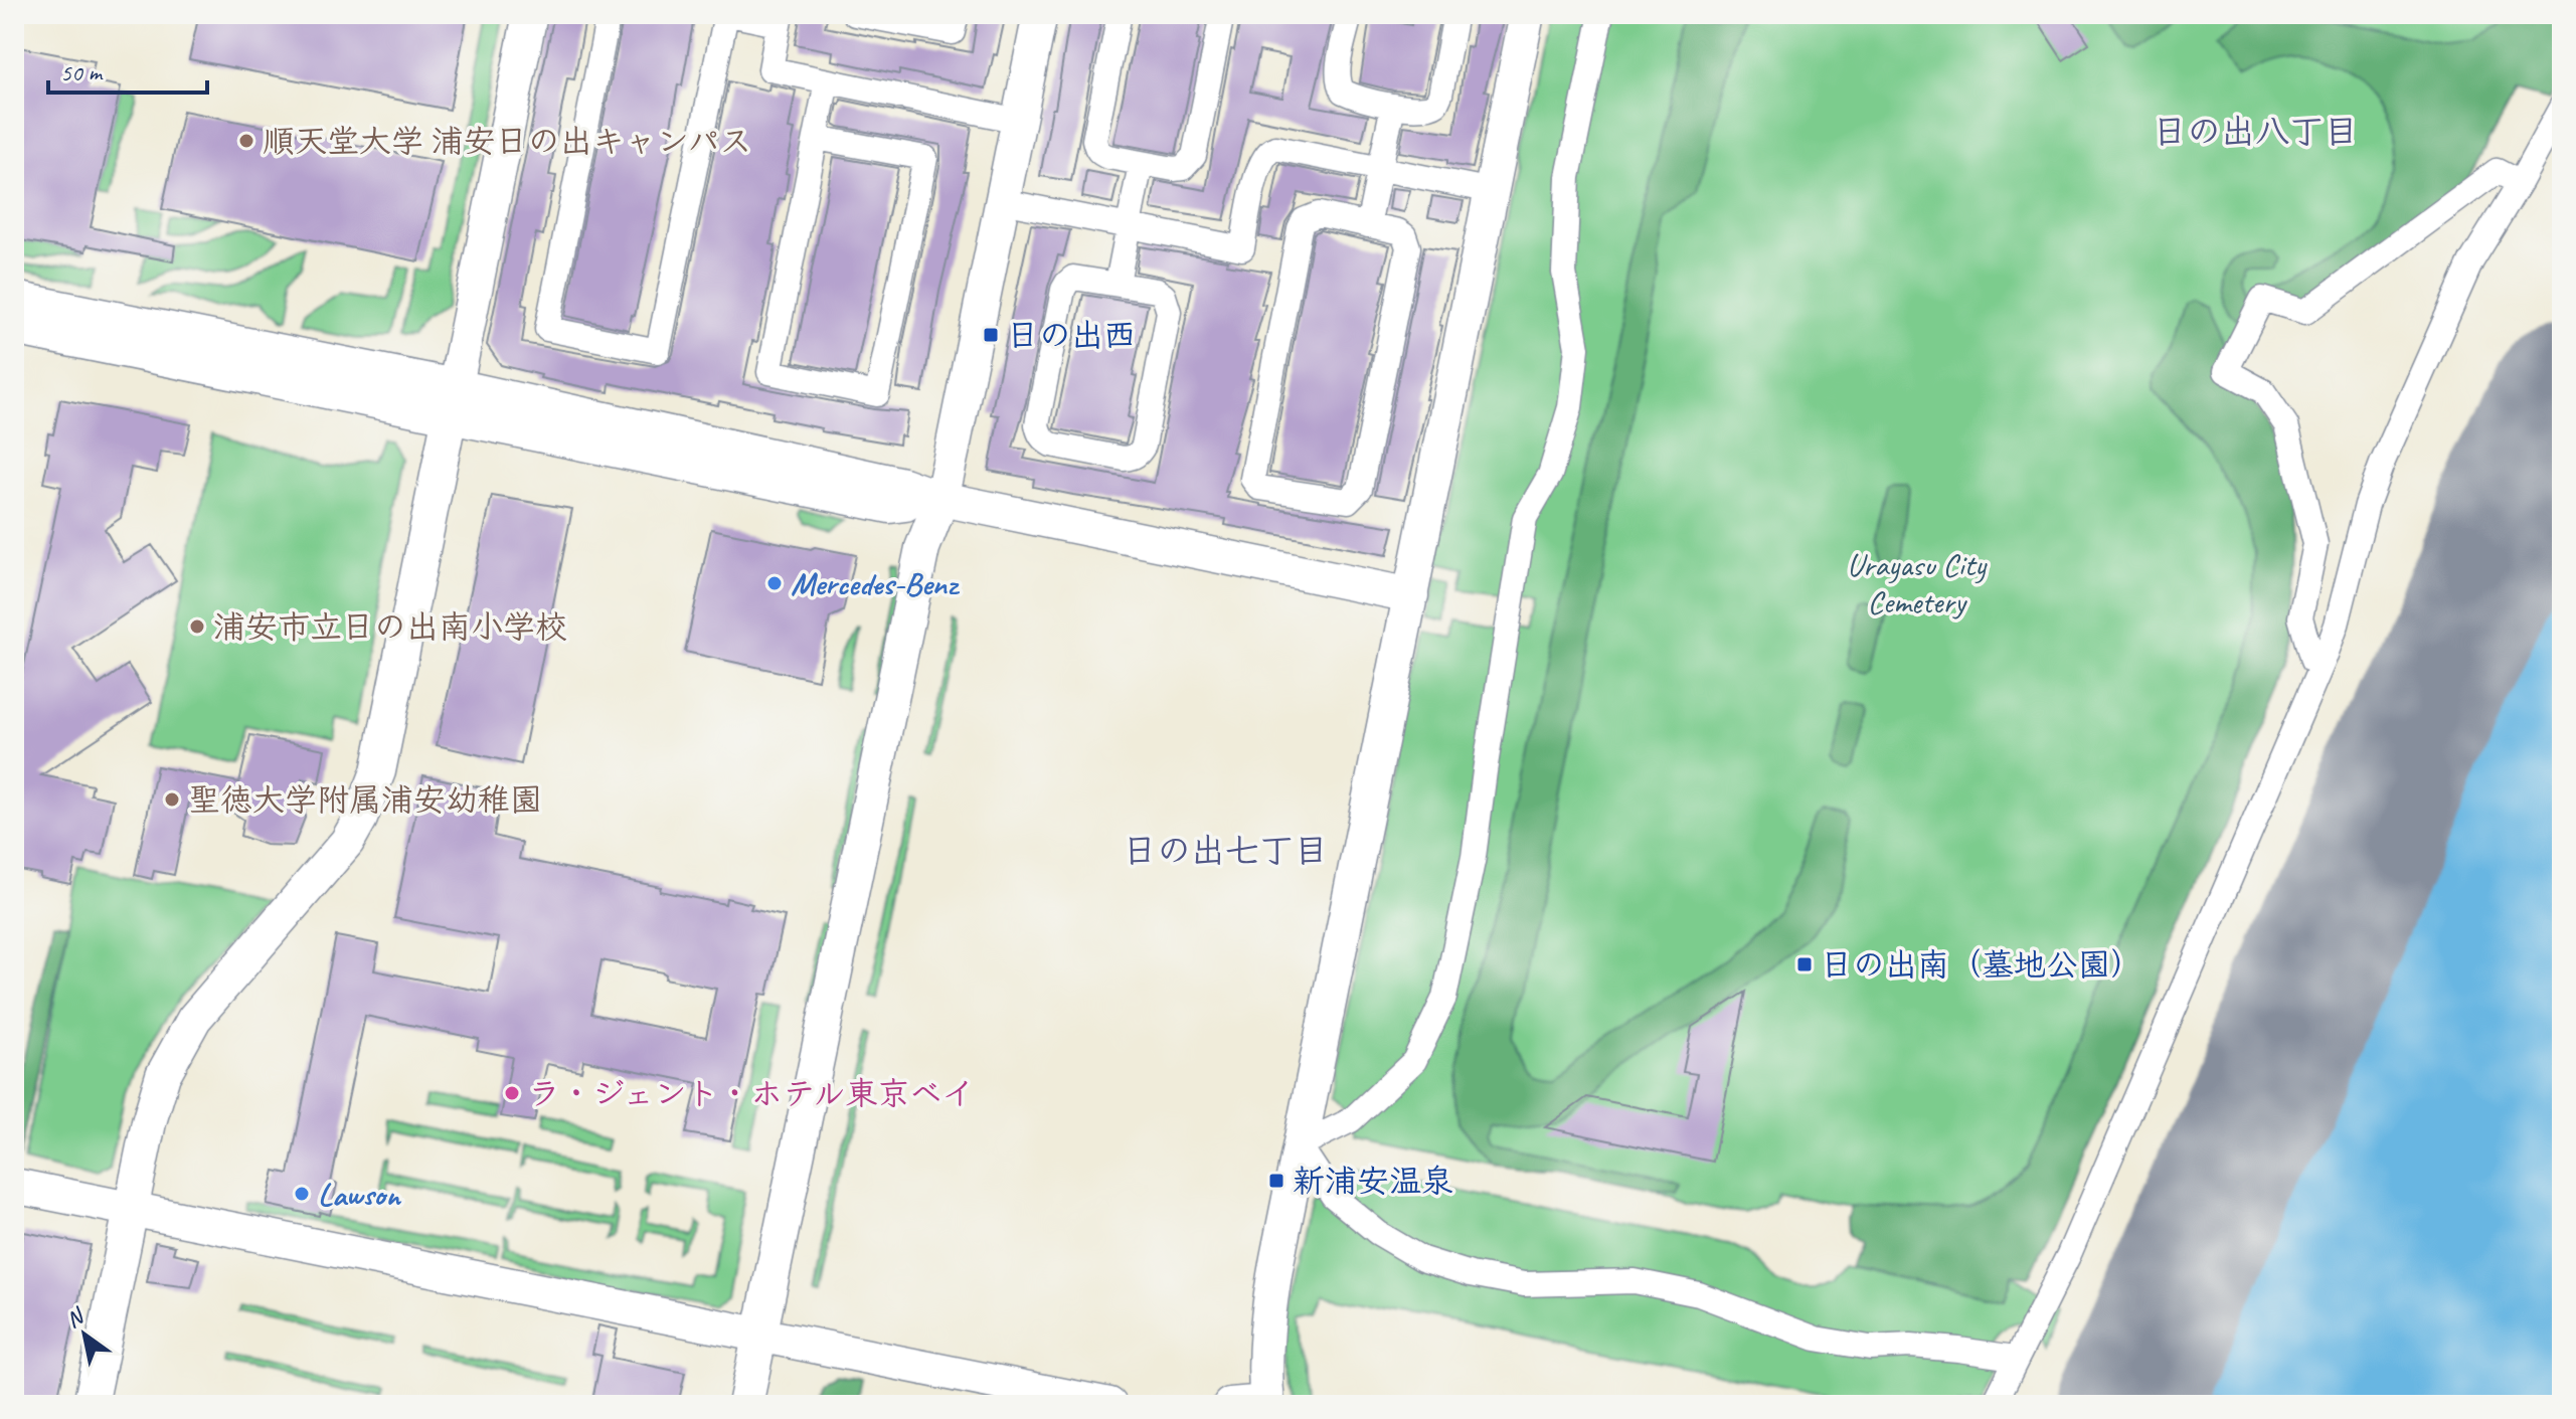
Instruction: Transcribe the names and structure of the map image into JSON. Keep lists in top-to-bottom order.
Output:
{
  "districts": ["日の出八丁目", "日の出七丁目"],
  "parks": ["Urayasu City Cemetery"],
  "places": {
    "other": [
      "順天堂大学 浦安日の出キャンパス",
      "Mercedes-Benz",
      "浦安市立日の出南小学校",
      "聖徳大学附属浦安幼稚園",
      "ラ・ジェント・ホテル東京ベイ",
      "Lawson"
    ],
    "transit": ["日の出西", "日の出南（墓地公園）", "新浦安温泉"]
  },
  "scale_bar": "50 m",
  "north": "top left"
}
